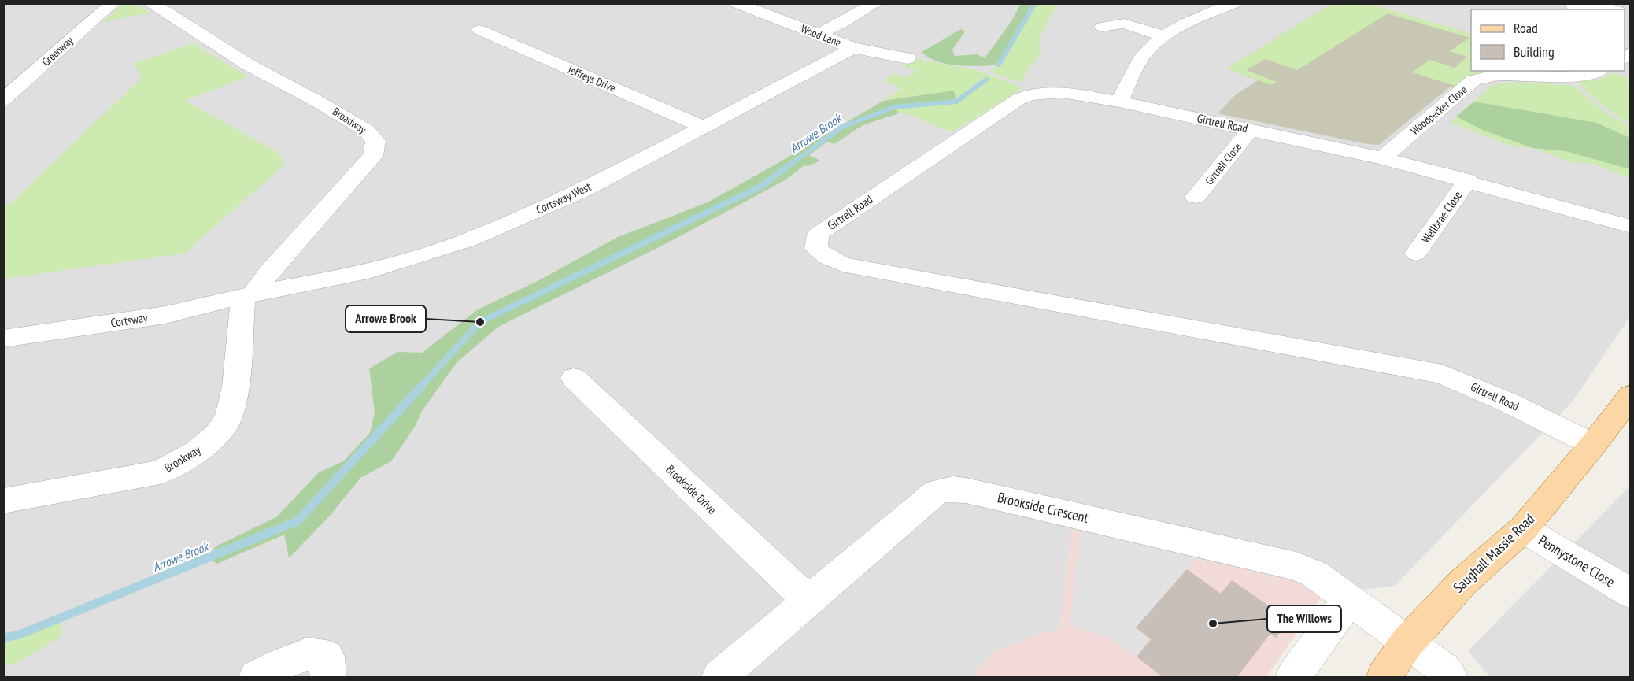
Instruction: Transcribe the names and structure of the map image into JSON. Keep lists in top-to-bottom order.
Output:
{
  "streets": {
    "main road": ["Saughall Massie Road"],
    "street": [
      "Wood Lane",
      "Greenway",
      "Jeffreys Drive",
      "Woodpecker Close",
      "Broadway",
      "Girtrell Road",
      "Girtrell Close",
      "Cortsway West",
      "Wellbrae Close",
      "Cortsway",
      "Brookway",
      "Brookside Drive",
      "Brookside Crescent",
      "Pennystone Close"
    ]
  },
  "crossings": [
    ["Wood Lane", "Cortsway West"],
    ["Jeffreys Drive", "Cortsway West"],
    ["Woodpecker Close", "Girtrell Road"],
    ["Broadway", "Cortsway West"],
    ["Broadway", "Cortsway"],
    ["Broadway", "Brookway"],
    ["Girtrell Road", "Girtrell Close"],
    ["Girtrell Road", "Wellbrae Close"],
    ["Girtrell Road", "Saughall Massie Road"],
    ["Cortsway West", "Cortsway"],
    ["Cortsway West", "Brookway"],
    ["Cortsway", "Brookway"],
    ["Brookside Drive", "Brookside Crescent"],
    ["Brookside Crescent", "Saughall Massie Road"],
    ["Saughall Massie Road", "Pennystone Close"]
  ],
  "water": ["Arrowe Brook"],
  "places": ["Arrowe Brook", "The Willows"],
  "legend": ["Road", "Building"]
}
